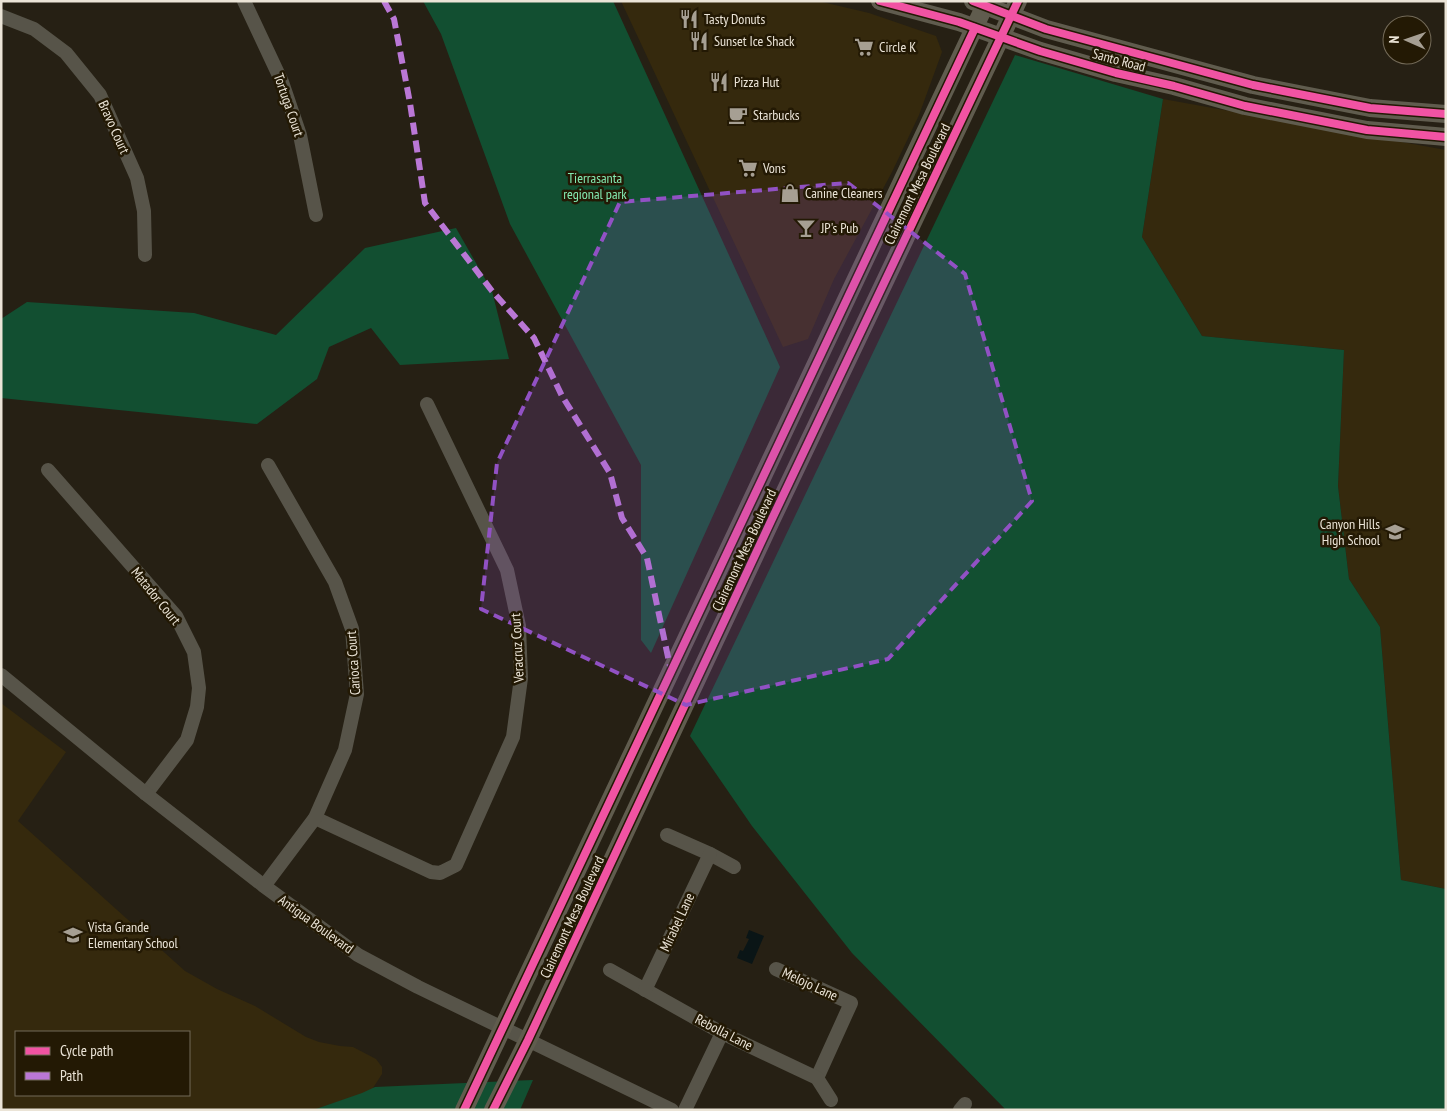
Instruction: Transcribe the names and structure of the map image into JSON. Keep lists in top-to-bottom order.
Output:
{
  "streets": {
    "main road": ["Santo Road", "Clairemont Mesa Boulevard"],
    "street": [
      "Tortuga Court",
      "Bravo Court",
      "Matador Court",
      "Veracruz Court",
      "Carioca Court",
      "Mirabel Lane",
      "Antigua Boulevard",
      "Melojo Lane",
      "Rebolla Lane"
    ]
  },
  "crossings": [
    ["Santo Road", "Clairemont Mesa Boulevard"],
    ["Clairemont Mesa Boulevard", "Antigua Boulevard"],
    ["Matador Court", "Antigua Boulevard"],
    ["Veracruz Court", "Carioca Court"],
    ["Carioca Court", "Antigua Boulevard"],
    ["Mirabel Lane", "Rebolla Lane"],
    ["Melojo Lane", "Rebolla Lane"]
  ],
  "parks": ["Tierrasanta regional park"],
  "places": {
    "restaurant": ["Tasty Donuts", "Sunset Ice Shack", "Pizza Hut"],
    "supermarket": ["Circle K", "Vons"],
    "cafe": ["Starbucks"],
    "shop": ["Canine Cleaners"],
    "bar": ["JP's Pub"],
    "school or university": ["Canyon Hills High School", "Vista Grande Elementary School"]
  },
  "legend": ["Cycle path", "Path"],
  "north": "left"
}
